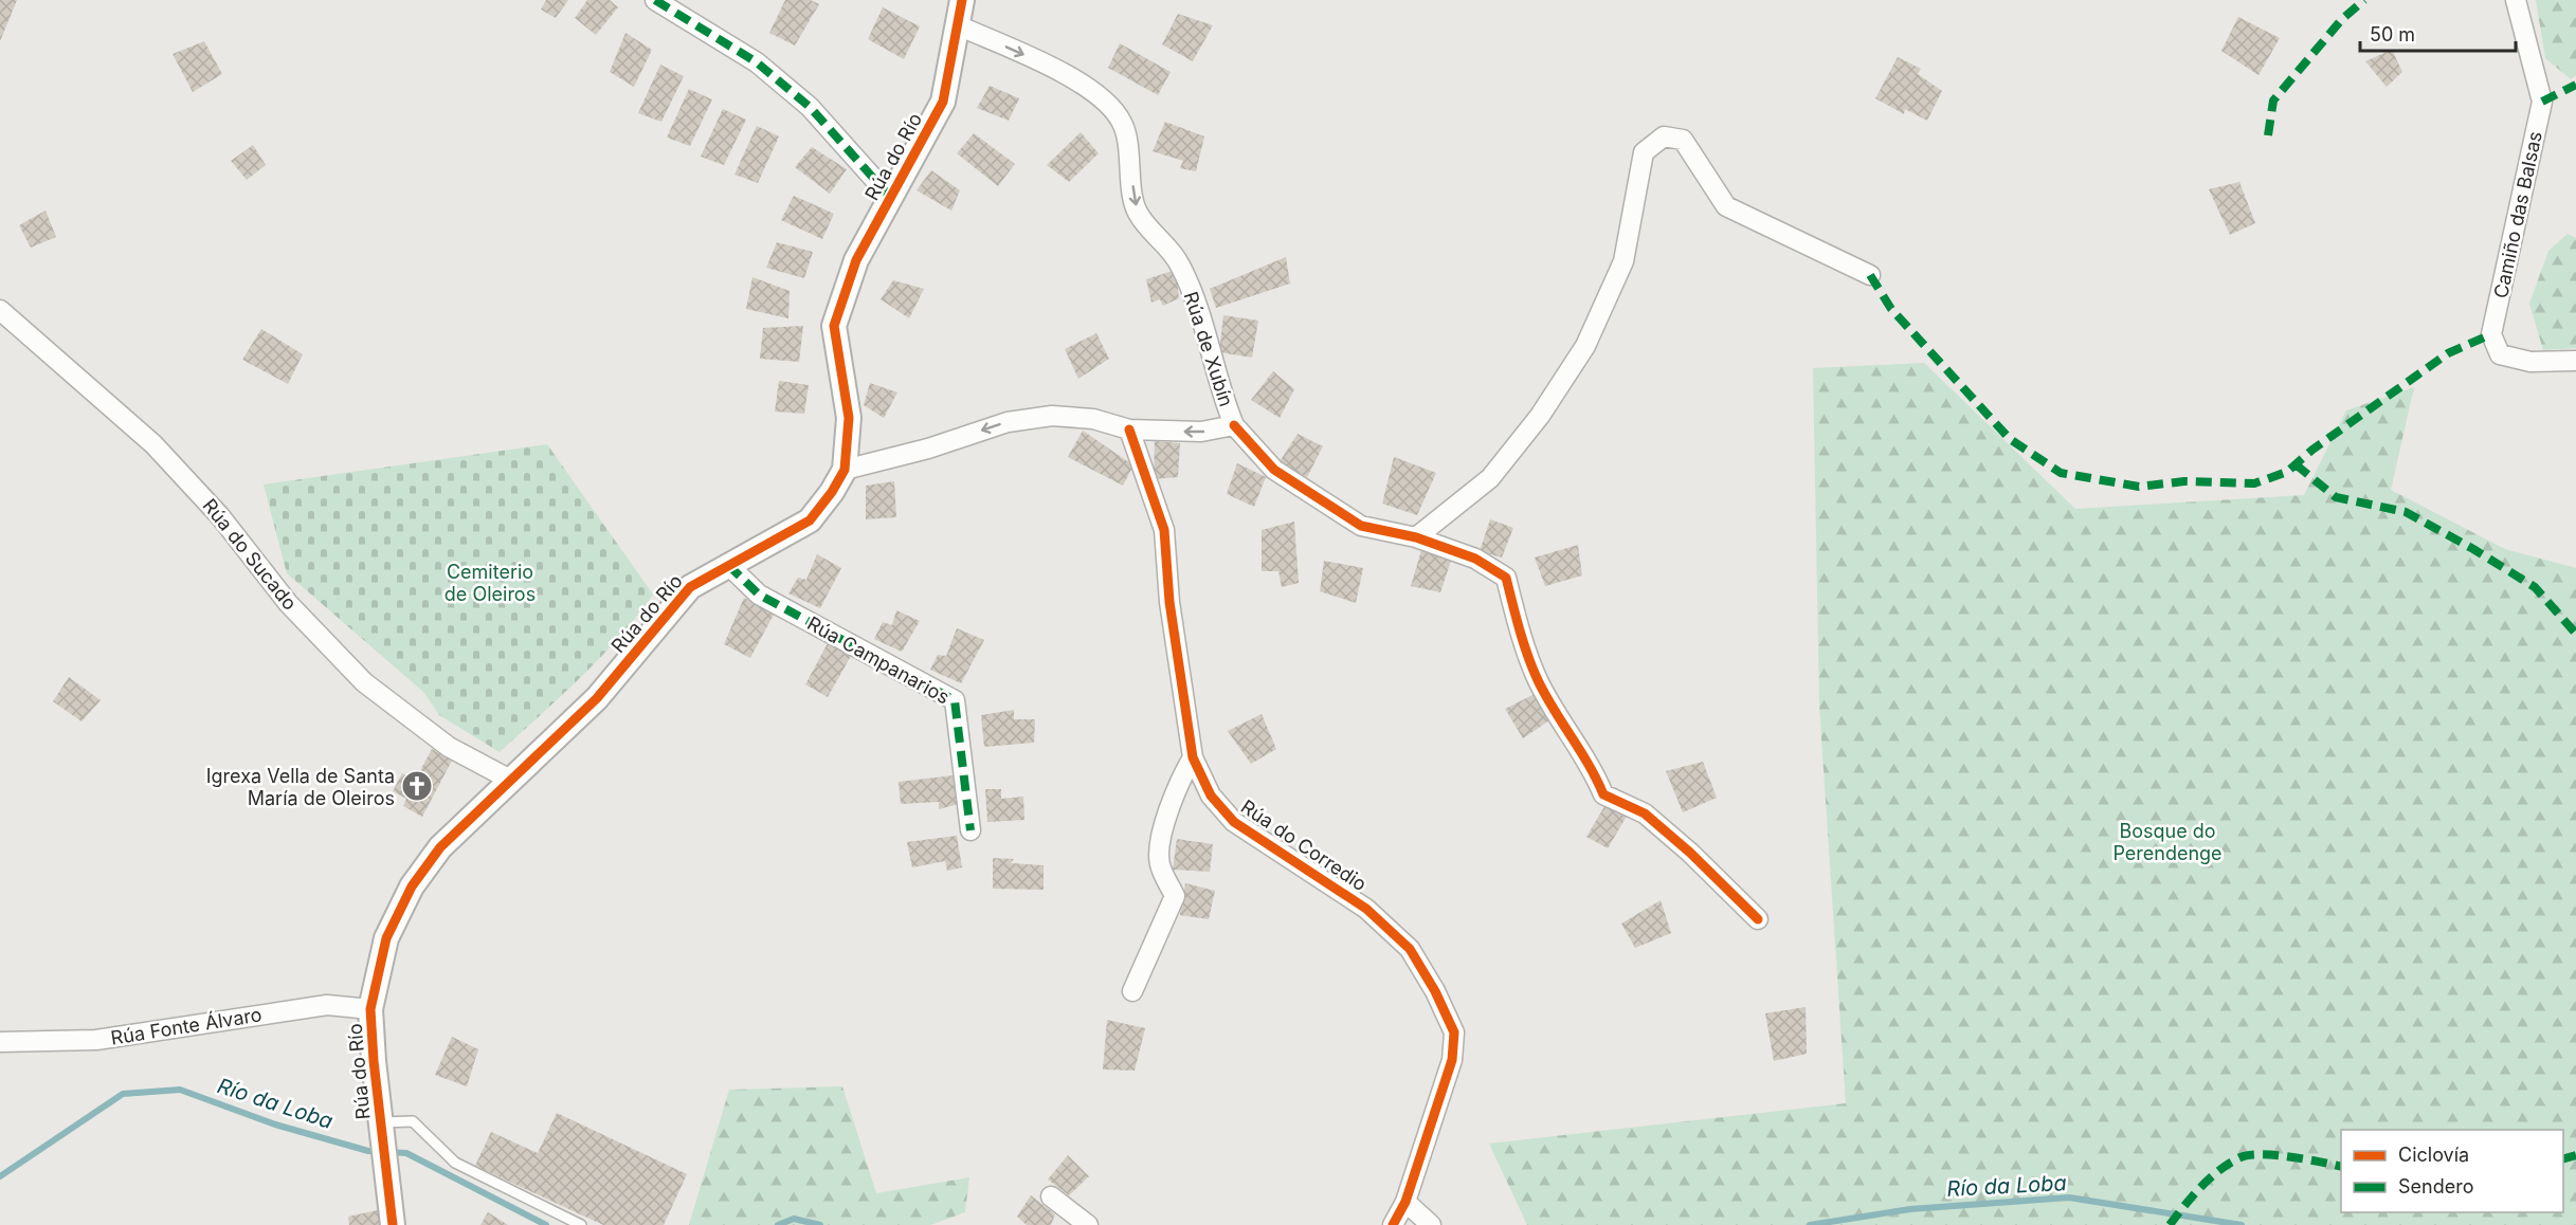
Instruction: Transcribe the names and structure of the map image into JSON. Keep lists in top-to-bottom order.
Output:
{
  "streets": {
    "street": [
      "Rúa do Río",
      "Camiño das Balsas",
      "Rúa de Xubín",
      "Rúa do Sucado",
      "Rúa Campanarios",
      "Rúa do Corredio",
      "Rúa Fonte Álvaro"
    ]
  },
  "crossings": [
    ["Rúa do Río", "Rúa de Xubín"],
    ["Rúa do Río", "Rúa do Sucado"],
    ["Rúa do Río", "Rúa Campanarios"],
    ["Rúa do Río", "Rúa Fonte Álvaro"],
    ["Rúa de Xubín", "Rúa do Corredio"]
  ],
  "water": ["Río da Loba"],
  "parks": ["Cemiterio de Oleiros", "Bosque do Perendenge"],
  "places": {
    "church": ["Igrexa Vella de Santa María de Oleiros"]
  },
  "legend": ["Ciclovía", "Sendero"],
  "scale_bar": "50 m"
}
